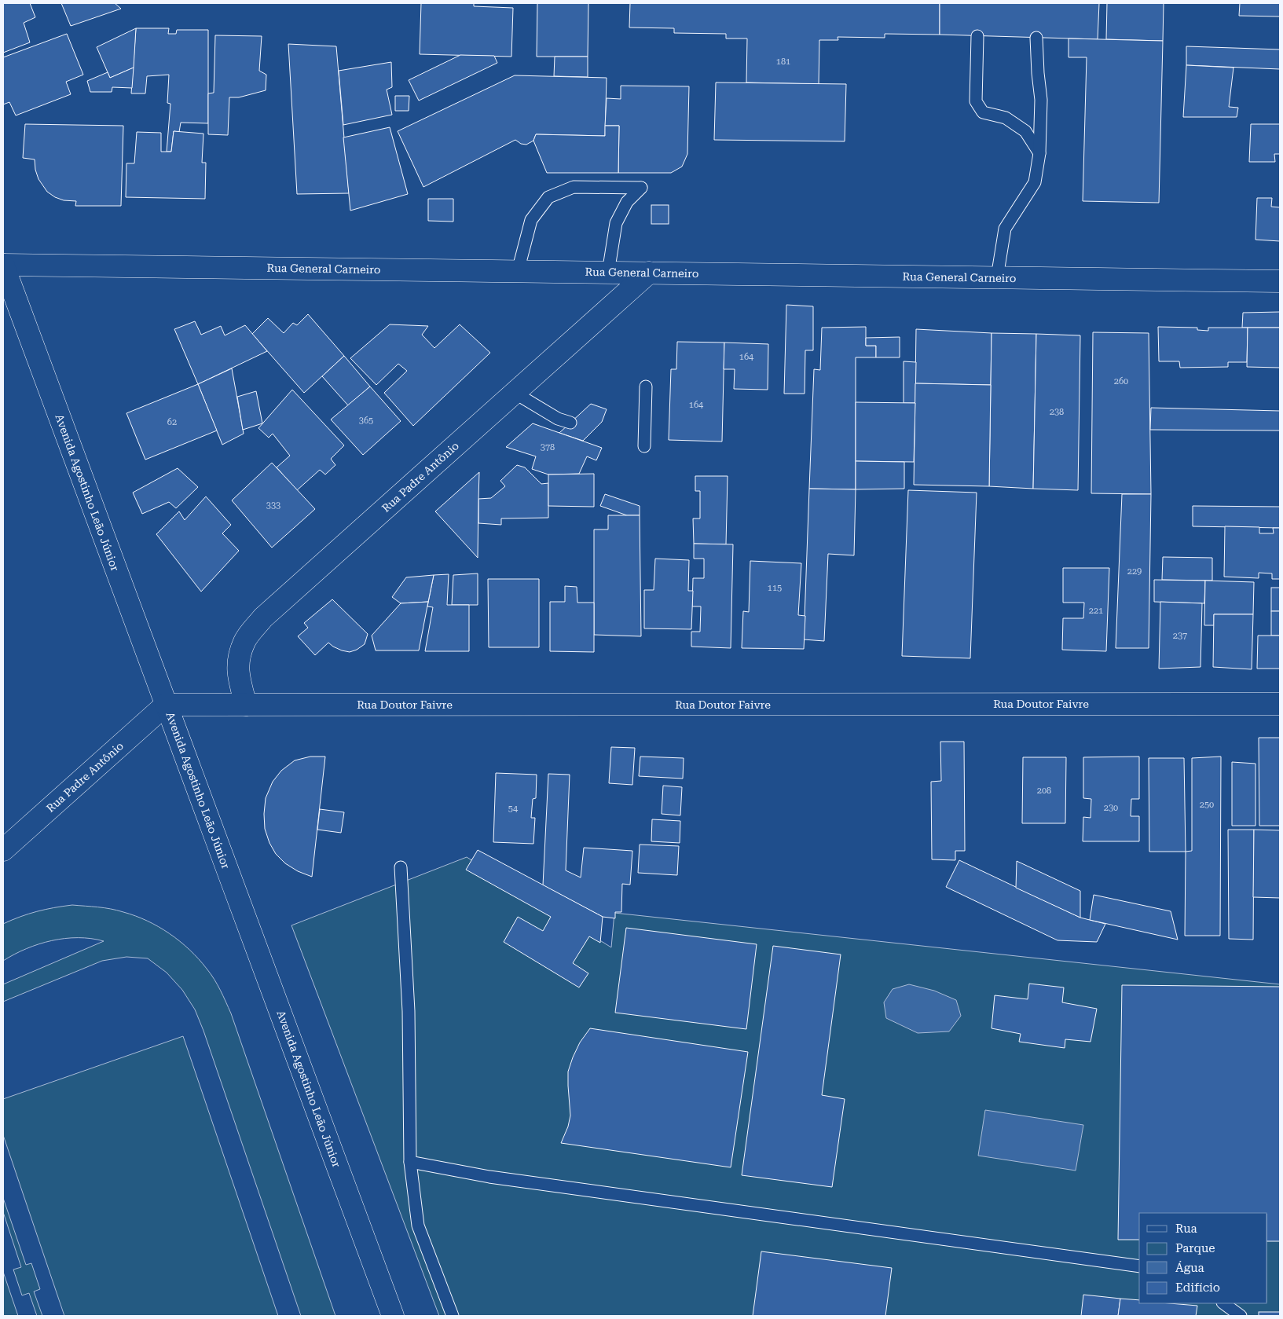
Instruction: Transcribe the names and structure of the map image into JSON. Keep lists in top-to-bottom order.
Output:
{
  "streets": {
    "street": [
      "Rua General Carneiro",
      "Rua Padre Antônio",
      "Avenida Agostinho Leão Júnior",
      "Rua Doutor Faivre"
    ]
  },
  "crossings": [
    ["Rua General Carneiro", "Rua Padre Antônio"],
    ["Rua General Carneiro", "Avenida Agostinho Leão Júnior"],
    ["Rua Padre Antônio", "Avenida Agostinho Leão Júnior"],
    ["Rua Padre Antônio", "Rua Doutor Faivre"],
    ["Avenida Agostinho Leão Júnior", "Rua Doutor Faivre"]
  ],
  "house_numbers": [
    "181",
    "164",
    "260",
    "164",
    "238",
    "365",
    "62",
    "378",
    "333",
    "229",
    "115",
    "221",
    "237",
    "208",
    "250",
    "230",
    "54"
  ],
  "legend": [
    "Rua",
    "Parque",
    "Água",
    "Edifício"
  ]
}
